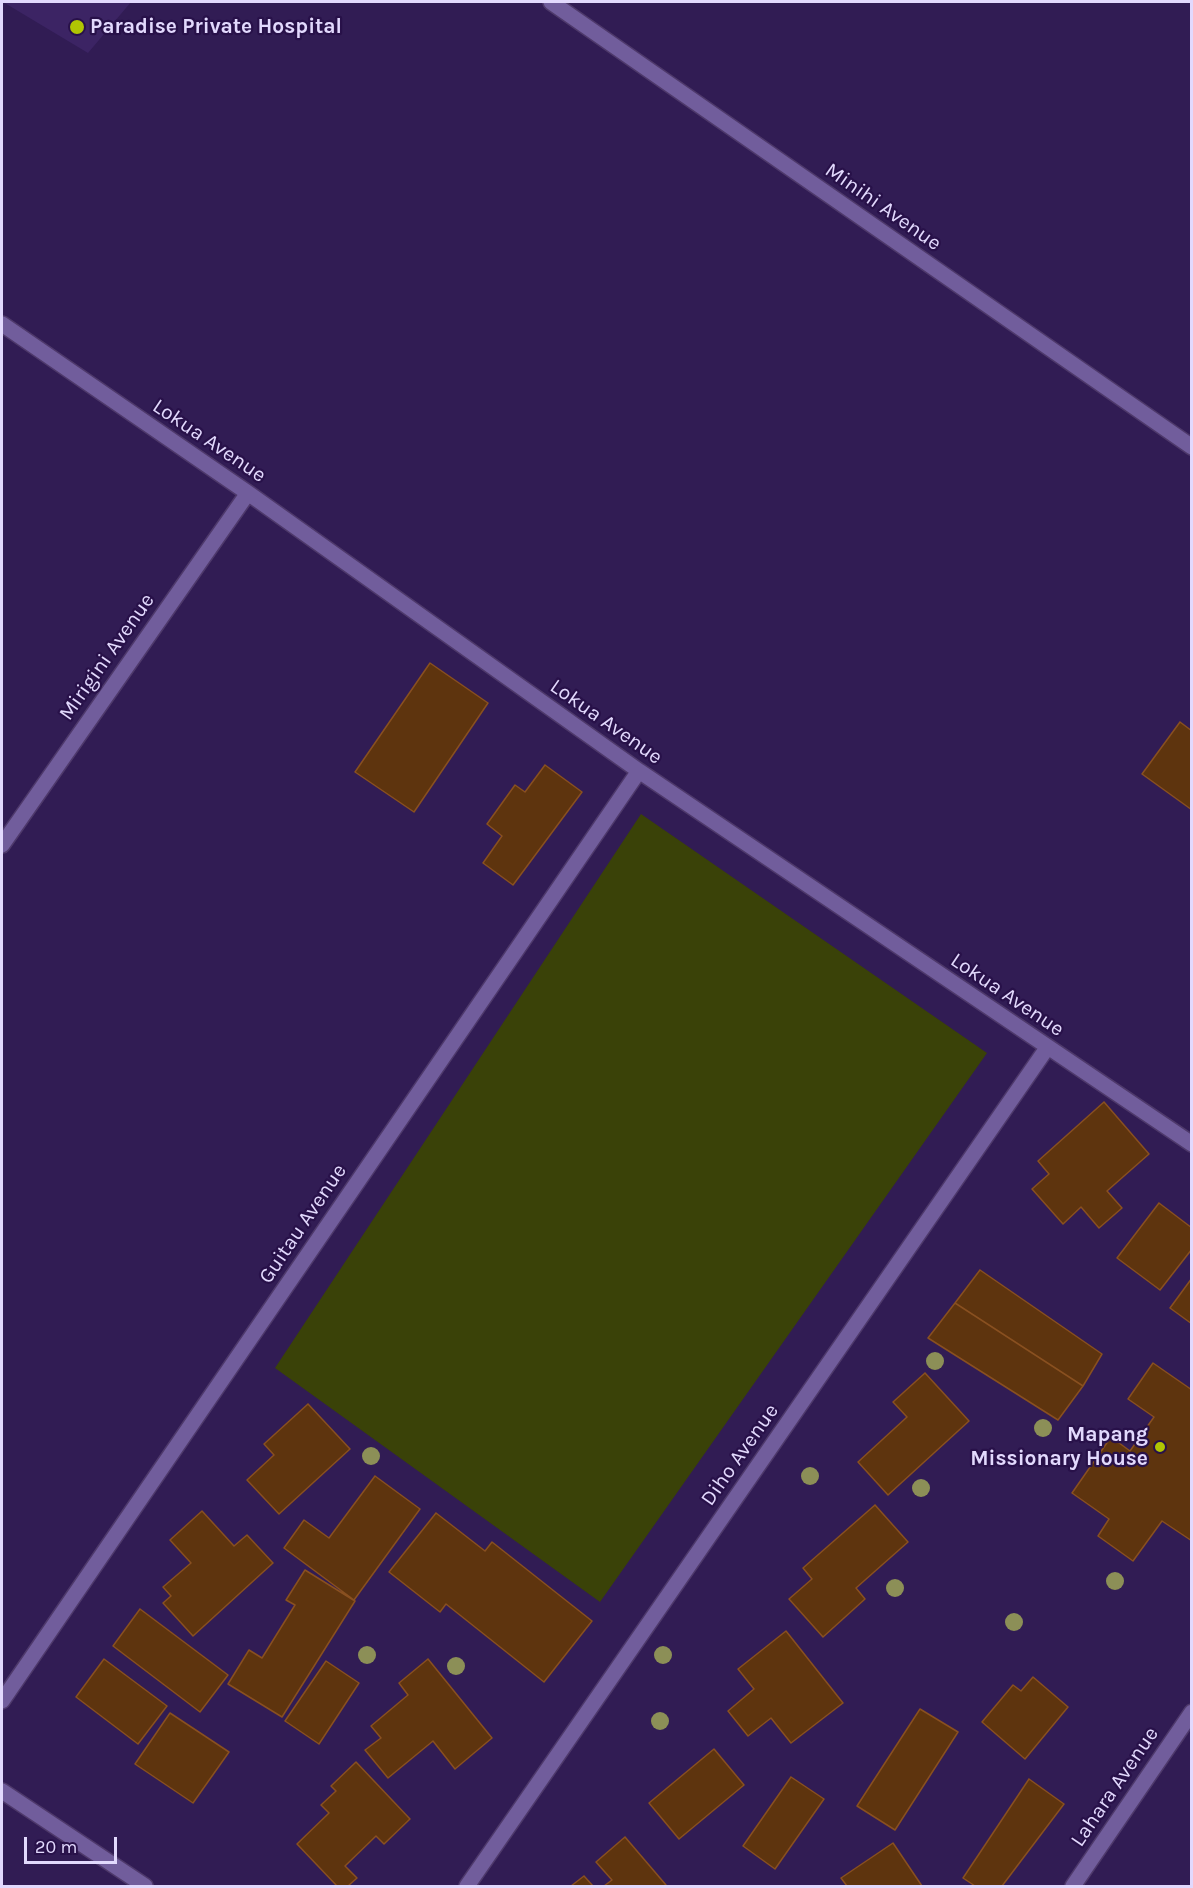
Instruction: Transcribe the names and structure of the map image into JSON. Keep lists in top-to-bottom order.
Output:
{
  "streets": {
    "street": [
      "Minihi Avenue",
      "Lokua Avenue",
      "Mirigini Avenue",
      "Guitau Avenue",
      "Diho Avenue",
      "Lahara Avenue"
    ]
  },
  "crossings": [
    ["Lokua Avenue", "Mirigini Avenue"],
    ["Lokua Avenue", "Guitau Avenue"],
    ["Lokua Avenue", "Diho Avenue"]
  ],
  "places": ["Paradise Private Hospital", "Mapang Missionary House"],
  "scale_bar": "20 m"
}
